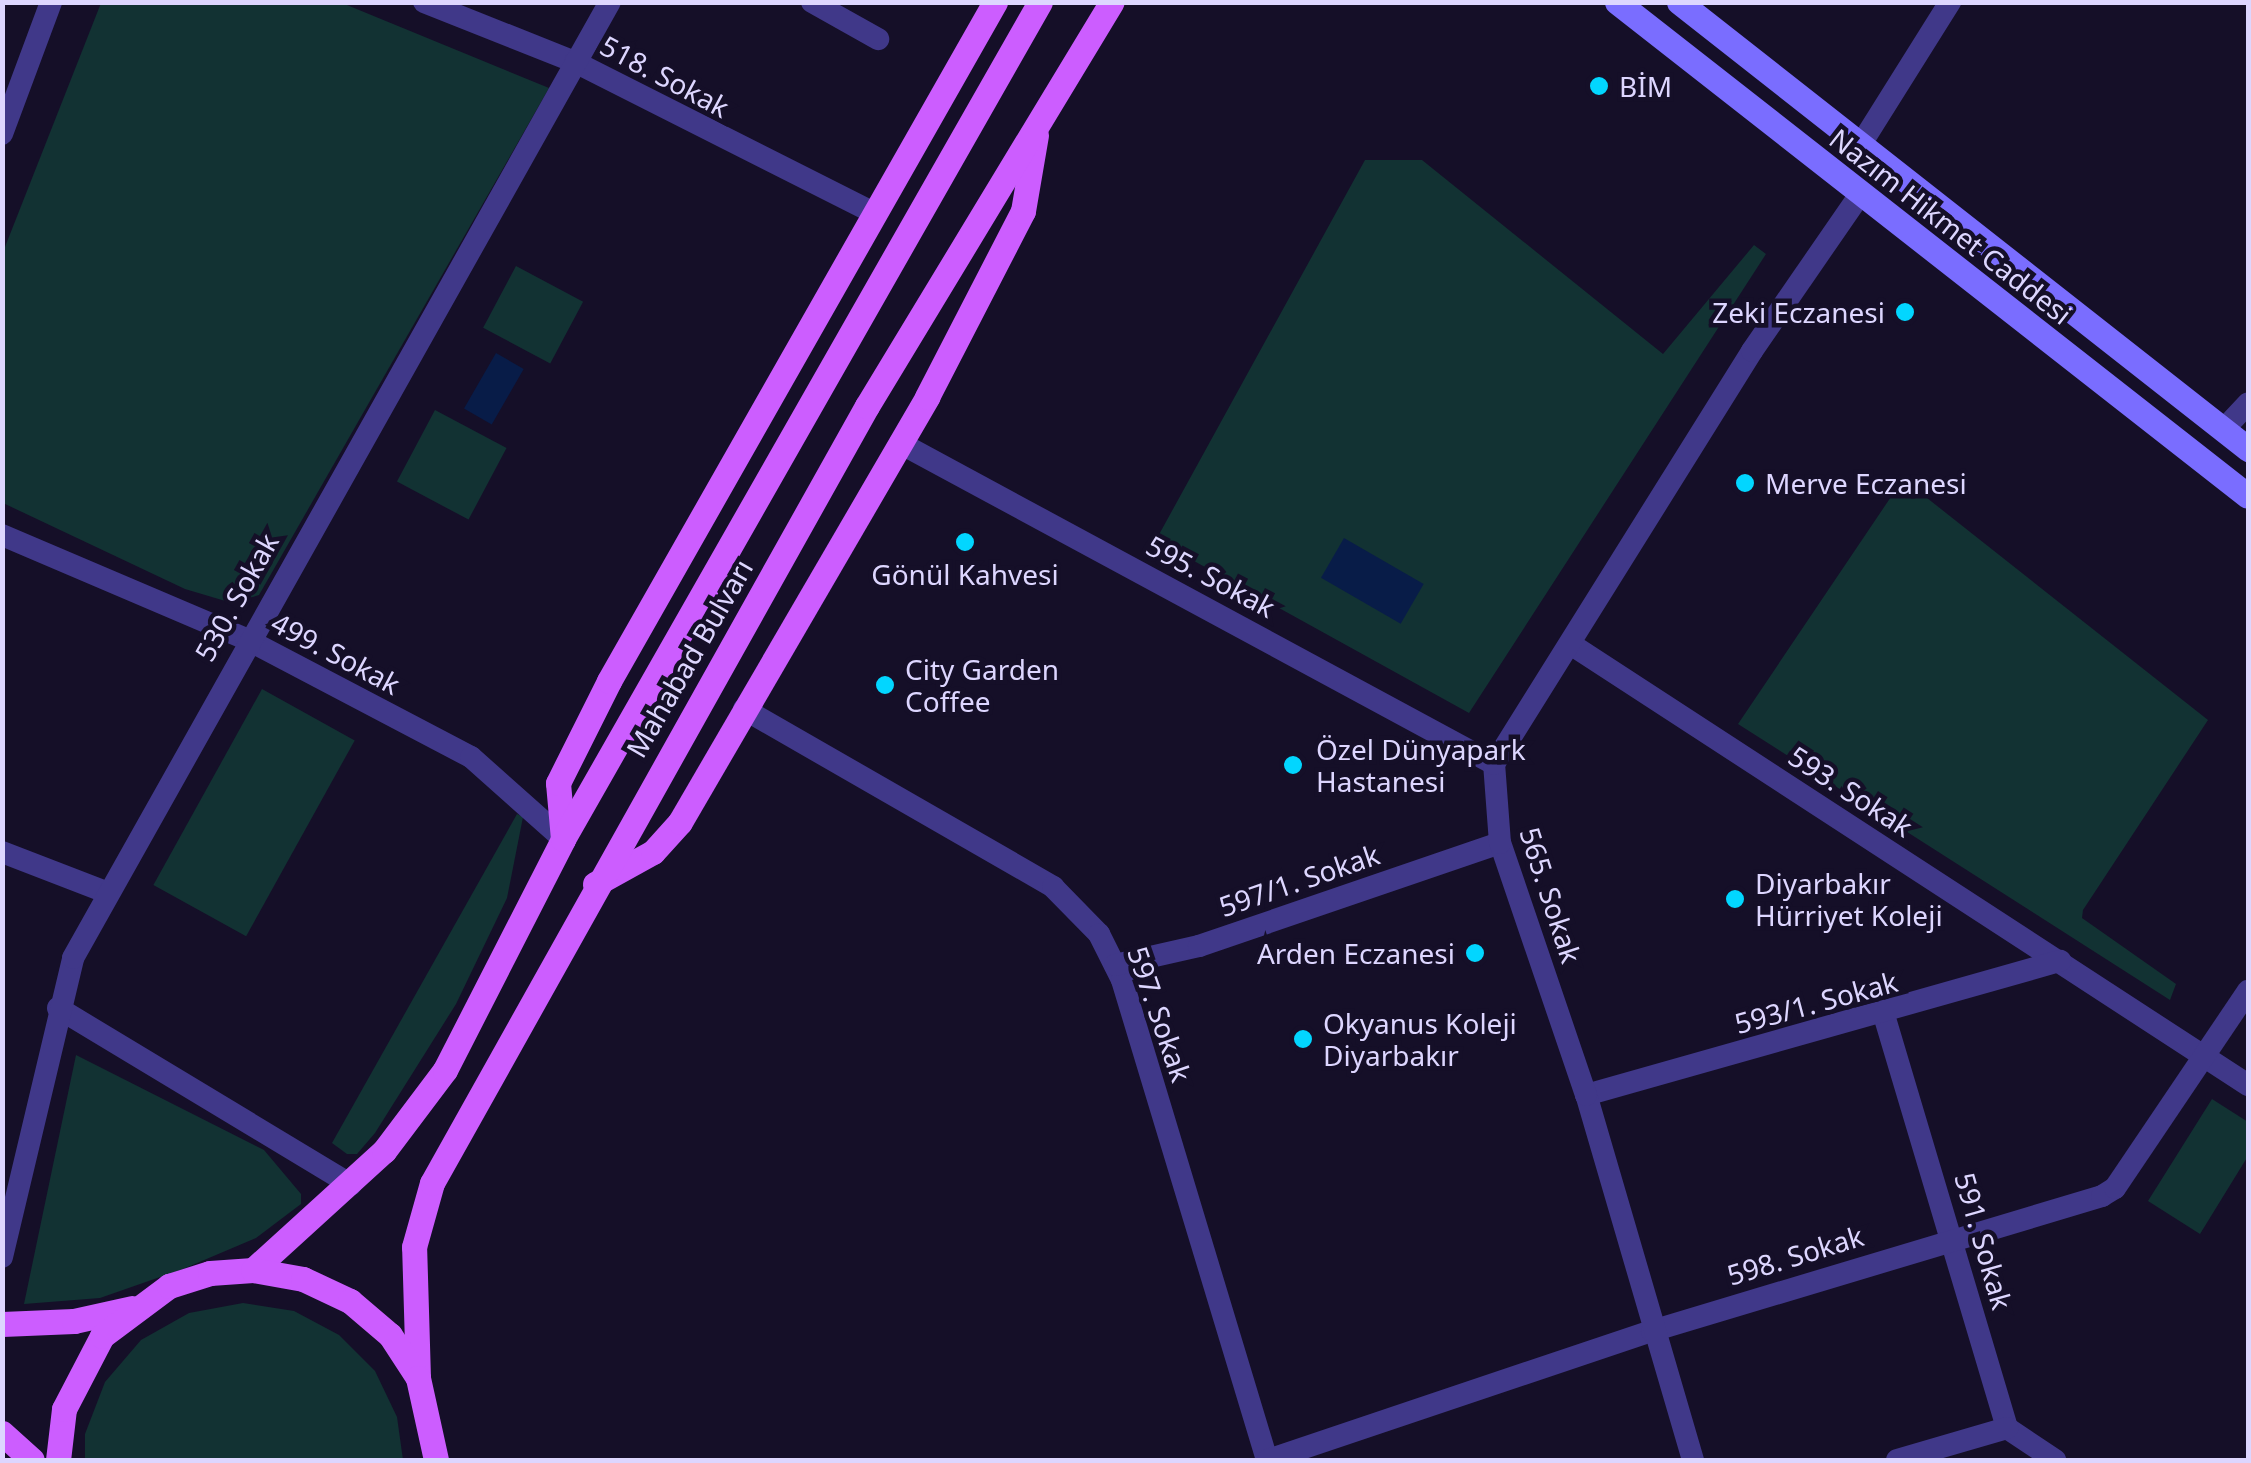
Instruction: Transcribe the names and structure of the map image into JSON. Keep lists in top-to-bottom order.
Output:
{
  "streets": {
    "main road": ["Nazım Hikmet Caddesi", "Mahabad Bulvarı"],
    "street": [
      "518. Sokak",
      "595. Sokak",
      "530. Sokak",
      "499. Sokak",
      "593. Sokak",
      "597/1. Sokak",
      "565. Sokak",
      "593/1. Sokak",
      "597. Sokak",
      "591. Sokak",
      "598. Sokak"
    ]
  },
  "crossings": [
    ["518. Sokak", "530. Sokak"],
    ["595. Sokak", "565. Sokak"],
    ["530. Sokak", "499. Sokak"],
    ["499. Sokak", "Mahabad Bulvarı"],
    ["593. Sokak", "593/1. Sokak"],
    ["593. Sokak", "598. Sokak"],
    ["597/1. Sokak", "565. Sokak"],
    ["597/1. Sokak", "597. Sokak"],
    ["565. Sokak", "593/1. Sokak"],
    ["565. Sokak", "598. Sokak"],
    ["593/1. Sokak", "591. Sokak"],
    ["597. Sokak", "598. Sokak"],
    ["591. Sokak", "598. Sokak"]
  ],
  "places": [
    "BİM",
    "Zeki Eczanesi",
    "Merve Eczanesi",
    "Gönül Kahvesi",
    "City Garden Coffee",
    "Özel Dünyapark Hastanesi",
    "Diyarbakır Hürriyet Koleji",
    "Arden Eczanesi",
    "Okyanus Koleji Diyarbakır"
  ]
}
